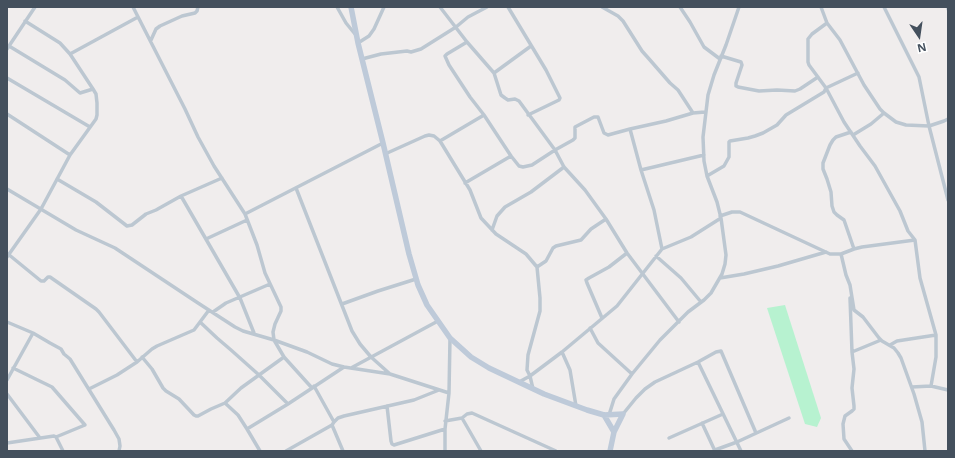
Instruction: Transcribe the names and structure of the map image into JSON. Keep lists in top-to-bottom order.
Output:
{
  "north": "bottom"
}
